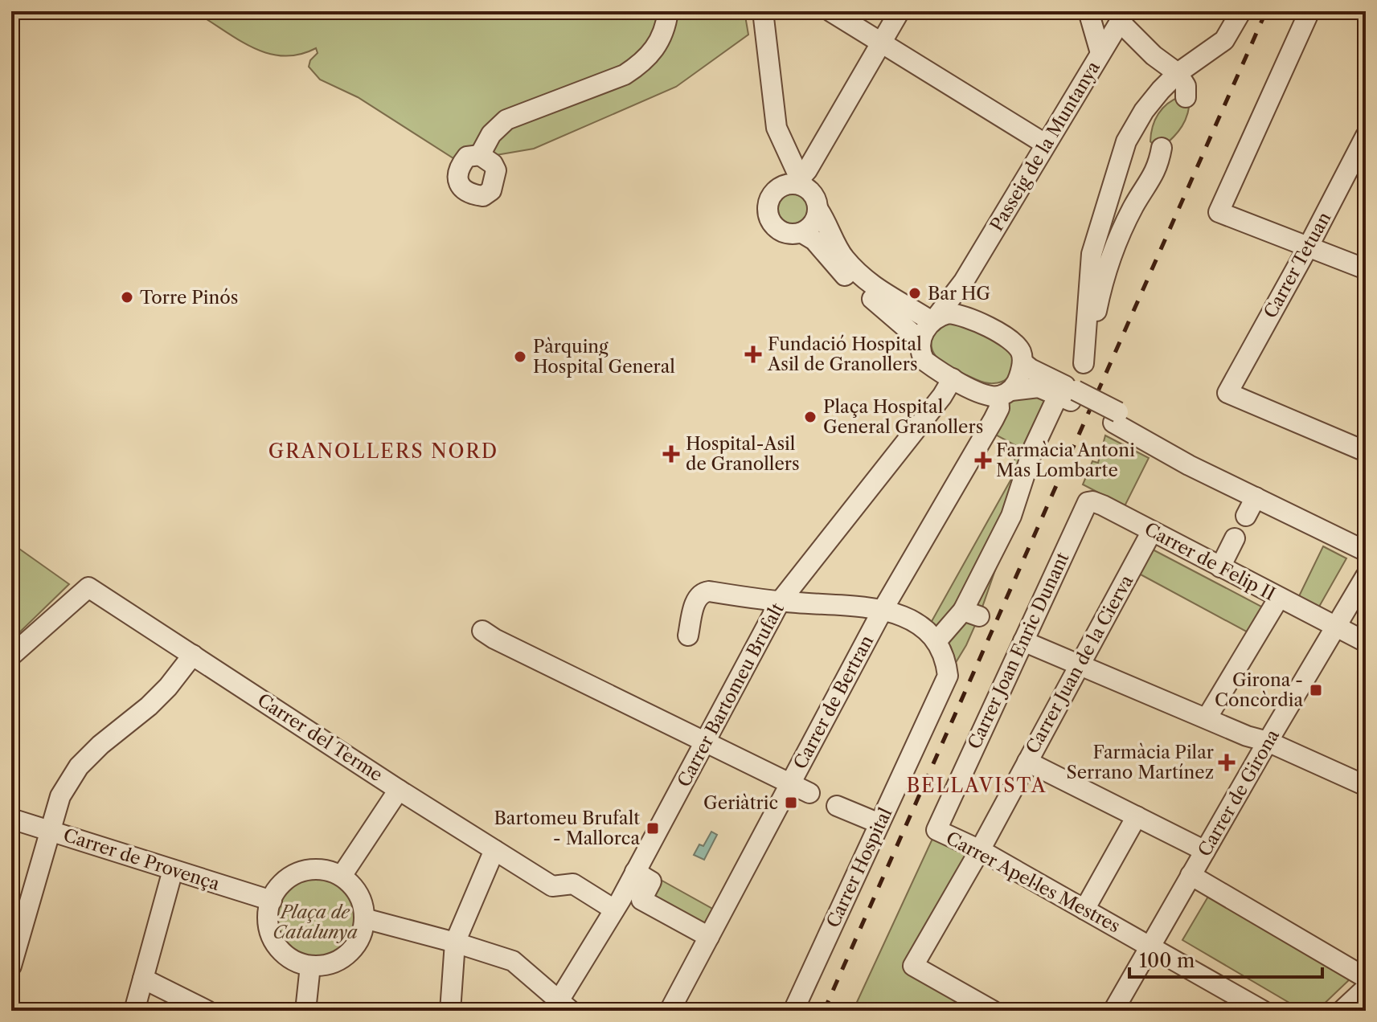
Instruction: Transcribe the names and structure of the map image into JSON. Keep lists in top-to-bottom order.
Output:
{
  "streets": {
    "street": [
      "Passeig de la Muntanya",
      "Carrer Tetuan",
      "Carrer de Felip II",
      "Carrer Joan Enric Dunant",
      "Carrer Juan de la Cierva",
      "Carrer Bartomeu Brufalt",
      "Carrer de Bertran",
      "Carrer del Terme",
      "Carrer de Girona",
      "Carrer de Provença",
      "Carrer Hospital",
      "Carrer Apel·les Mestres"
    ]
  },
  "crossings": [
    ["Passeig de la Muntanya", "Carrer Bartomeu Brufalt"],
    ["Passeig de la Muntanya", "Carrer de Bertran"],
    ["Carrer de Felip II", "Carrer Joan Enric Dunant"],
    ["Carrer de Felip II", "Carrer Juan de la Cierva"],
    ["Carrer de Felip II", "Carrer de Girona"],
    ["Carrer Joan Enric Dunant", "Carrer Apel·les Mestres"],
    ["Carrer Juan de la Cierva", "Carrer Apel·les Mestres"],
    ["Carrer Bartomeu Brufalt", "Carrer de Bertran"],
    ["Carrer Bartomeu Brufalt", "Carrer del Terme"],
    ["Carrer de Girona", "Carrer Apel·les Mestres"]
  ],
  "districts": ["GRANOLLERS NORD", "BELLAVISTA"],
  "parks": ["Plaça de Catalunya"],
  "places": {
    "other": [
      "Bar HG",
      "Torre Pinós",
      "Pàrquing Hospital General",
      "Plaça Hospital General Granollers"
    ],
    "health": [
      "Fundació Hospital Asil de Granollers",
      "Hospital-Asil de Granollers",
      "Farmàcia Antoni Mas Lombarte",
      "Farmàcia Pilar Serrano Martínez"
    ],
    "transit": ["Girona - Concòrdia", "Geriàtric", "Bartomeu Brufalt - Mallorca"]
  },
  "scale_bar": "100 m"
}
